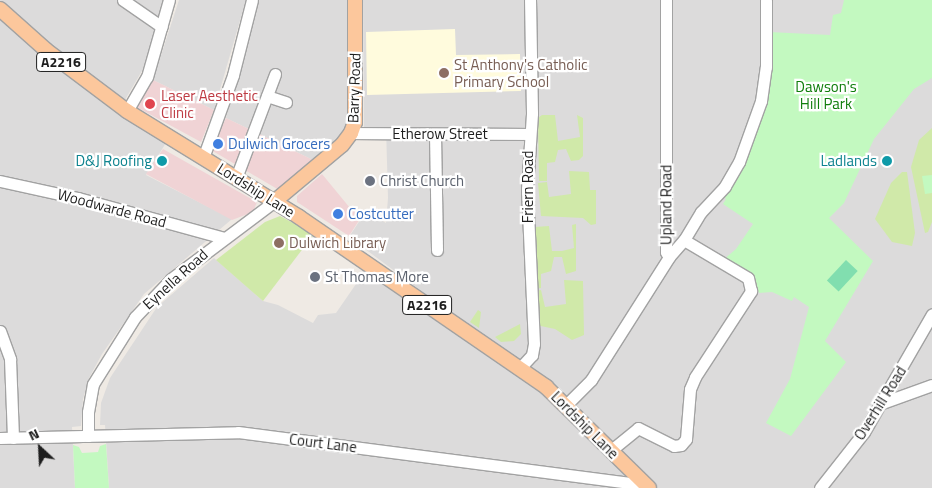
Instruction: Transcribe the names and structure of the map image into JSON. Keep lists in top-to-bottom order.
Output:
{
  "streets": {
    "main road": ["A2216", "Barry Road", "Lordship Lane"],
    "street": [
      "Etherow Street",
      "Friern Road",
      "Upland Road",
      "Woodwarde Road",
      "Eynella Road",
      "Overhill Road",
      "Court Lane"
    ]
  },
  "crossings": [
    ["Barry Road", "Etherow Street"],
    ["Barry Road", "Lordship Lane"],
    ["Barry Road", "Eynella Road"],
    ["Etherow Street", "Friern Road"],
    ["Friern Road", "Lordship Lane"],
    ["Lordship Lane", "Upland Road"],
    ["Lordship Lane", "Eynella Road"],
    ["Lordship Lane", "Court Lane"],
    ["Woodwarde Road", "Eynella Road"],
    ["Eynella Road", "Court Lane"]
  ],
  "parks": ["Dawson's Hill Park"],
  "places": [
    "St Anthony's Catholic Primary School",
    "Laser Aesthetic Clinic",
    "Dulwich Grocers",
    "D&J Roofing",
    "Ladlands",
    "Christ Church",
    "Costcutter",
    "Dulwich Library",
    "St Thomas More"
  ],
  "north": "top left"
}
